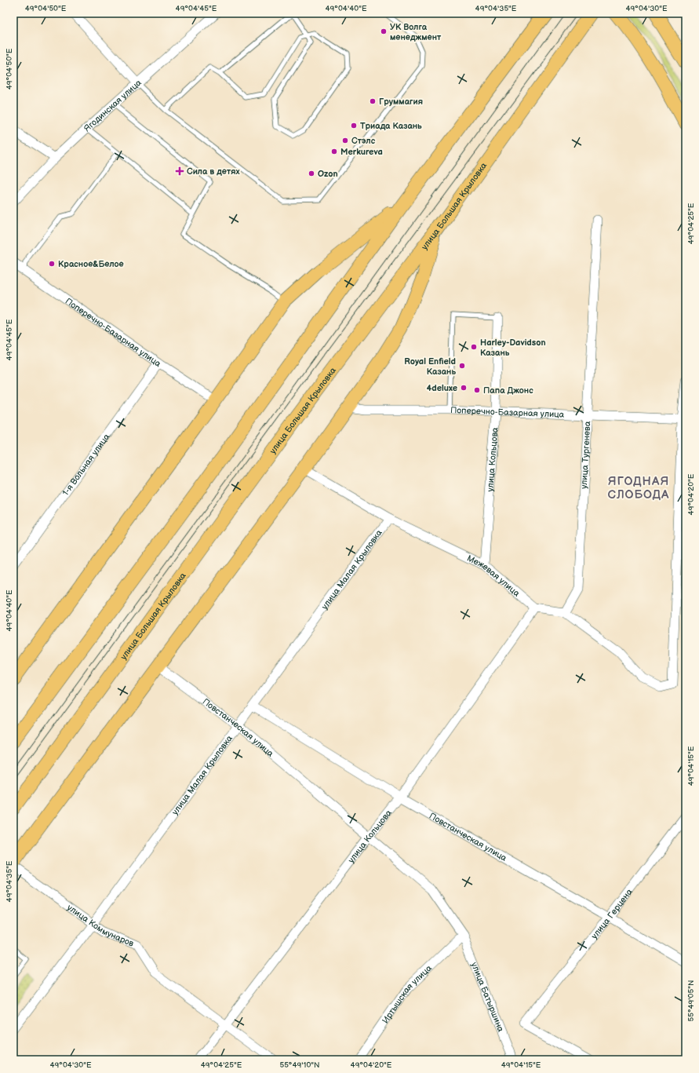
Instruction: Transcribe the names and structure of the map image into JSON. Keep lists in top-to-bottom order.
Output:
{
  "streets": {
    "main road": ["улица Большая Крыловка"],
    "street": [
      "Ягодинская улица",
      "Поперечно-Базарная улица",
      "улица Тургенева",
      "улица Кольцова",
      "1-я Вольная улица",
      "улица Малая Крыловка",
      "Межевая улица",
      "Повстанческая улица",
      "улица Герцена",
      "улица Коммунаров",
      "Иртышская улица",
      "улица Батыршина"
    ]
  },
  "crossings": [
    ["Поперечно-Базарная улица", "улица Тургенева"],
    ["Поперечно-Базарная улица", "улица Кольцова"],
    ["Поперечно-Базарная улица", "1-я Вольная улица"],
    ["улица Кольцова", "Межевая улица"],
    ["улица Кольцова", "Повстанческая улица"],
    ["улица Кольцова", "улица Коммунаров"],
    ["улица Малая Крыловка", "Межевая улица"],
    ["улица Малая Крыловка", "Повстанческая улица"],
    ["улица Малая Крыловка", "улица Коммунаров"],
    ["Повстанческая улица", "улица Герцена"],
    ["Повстанческая улица", "Иртышская улица"],
    ["Повстанческая улица", "улица Батыршина"],
    ["Иртышская улица", "улица Батыршина"]
  ],
  "districts": ["ЯГОДНАЯ СЛОБОДА"],
  "places": {
    "other": [
      "УК Волга менеджмент",
      "Груммагия",
      "Триада Казань",
      "Стэлс",
      "Merkureva",
      "Ozon",
      "Красное&Белое",
      "Harley-Davidson Казань",
      "Royal Enfield Казань",
      "4deluxe",
      "Папа Джонс"
    ],
    "health": ["Сила в детях"]
  },
  "coordinates": [
    "49°04'50\"E",
    "49°04'45\"E",
    "49°04'40\"E",
    "49°04'35\"E",
    "49°04'30\"E",
    "49°04'25\"E",
    "49°04'20\"E",
    "49°04'15\"E",
    "55°49'05\"N",
    "55°49'10\"N"
  ]
}
